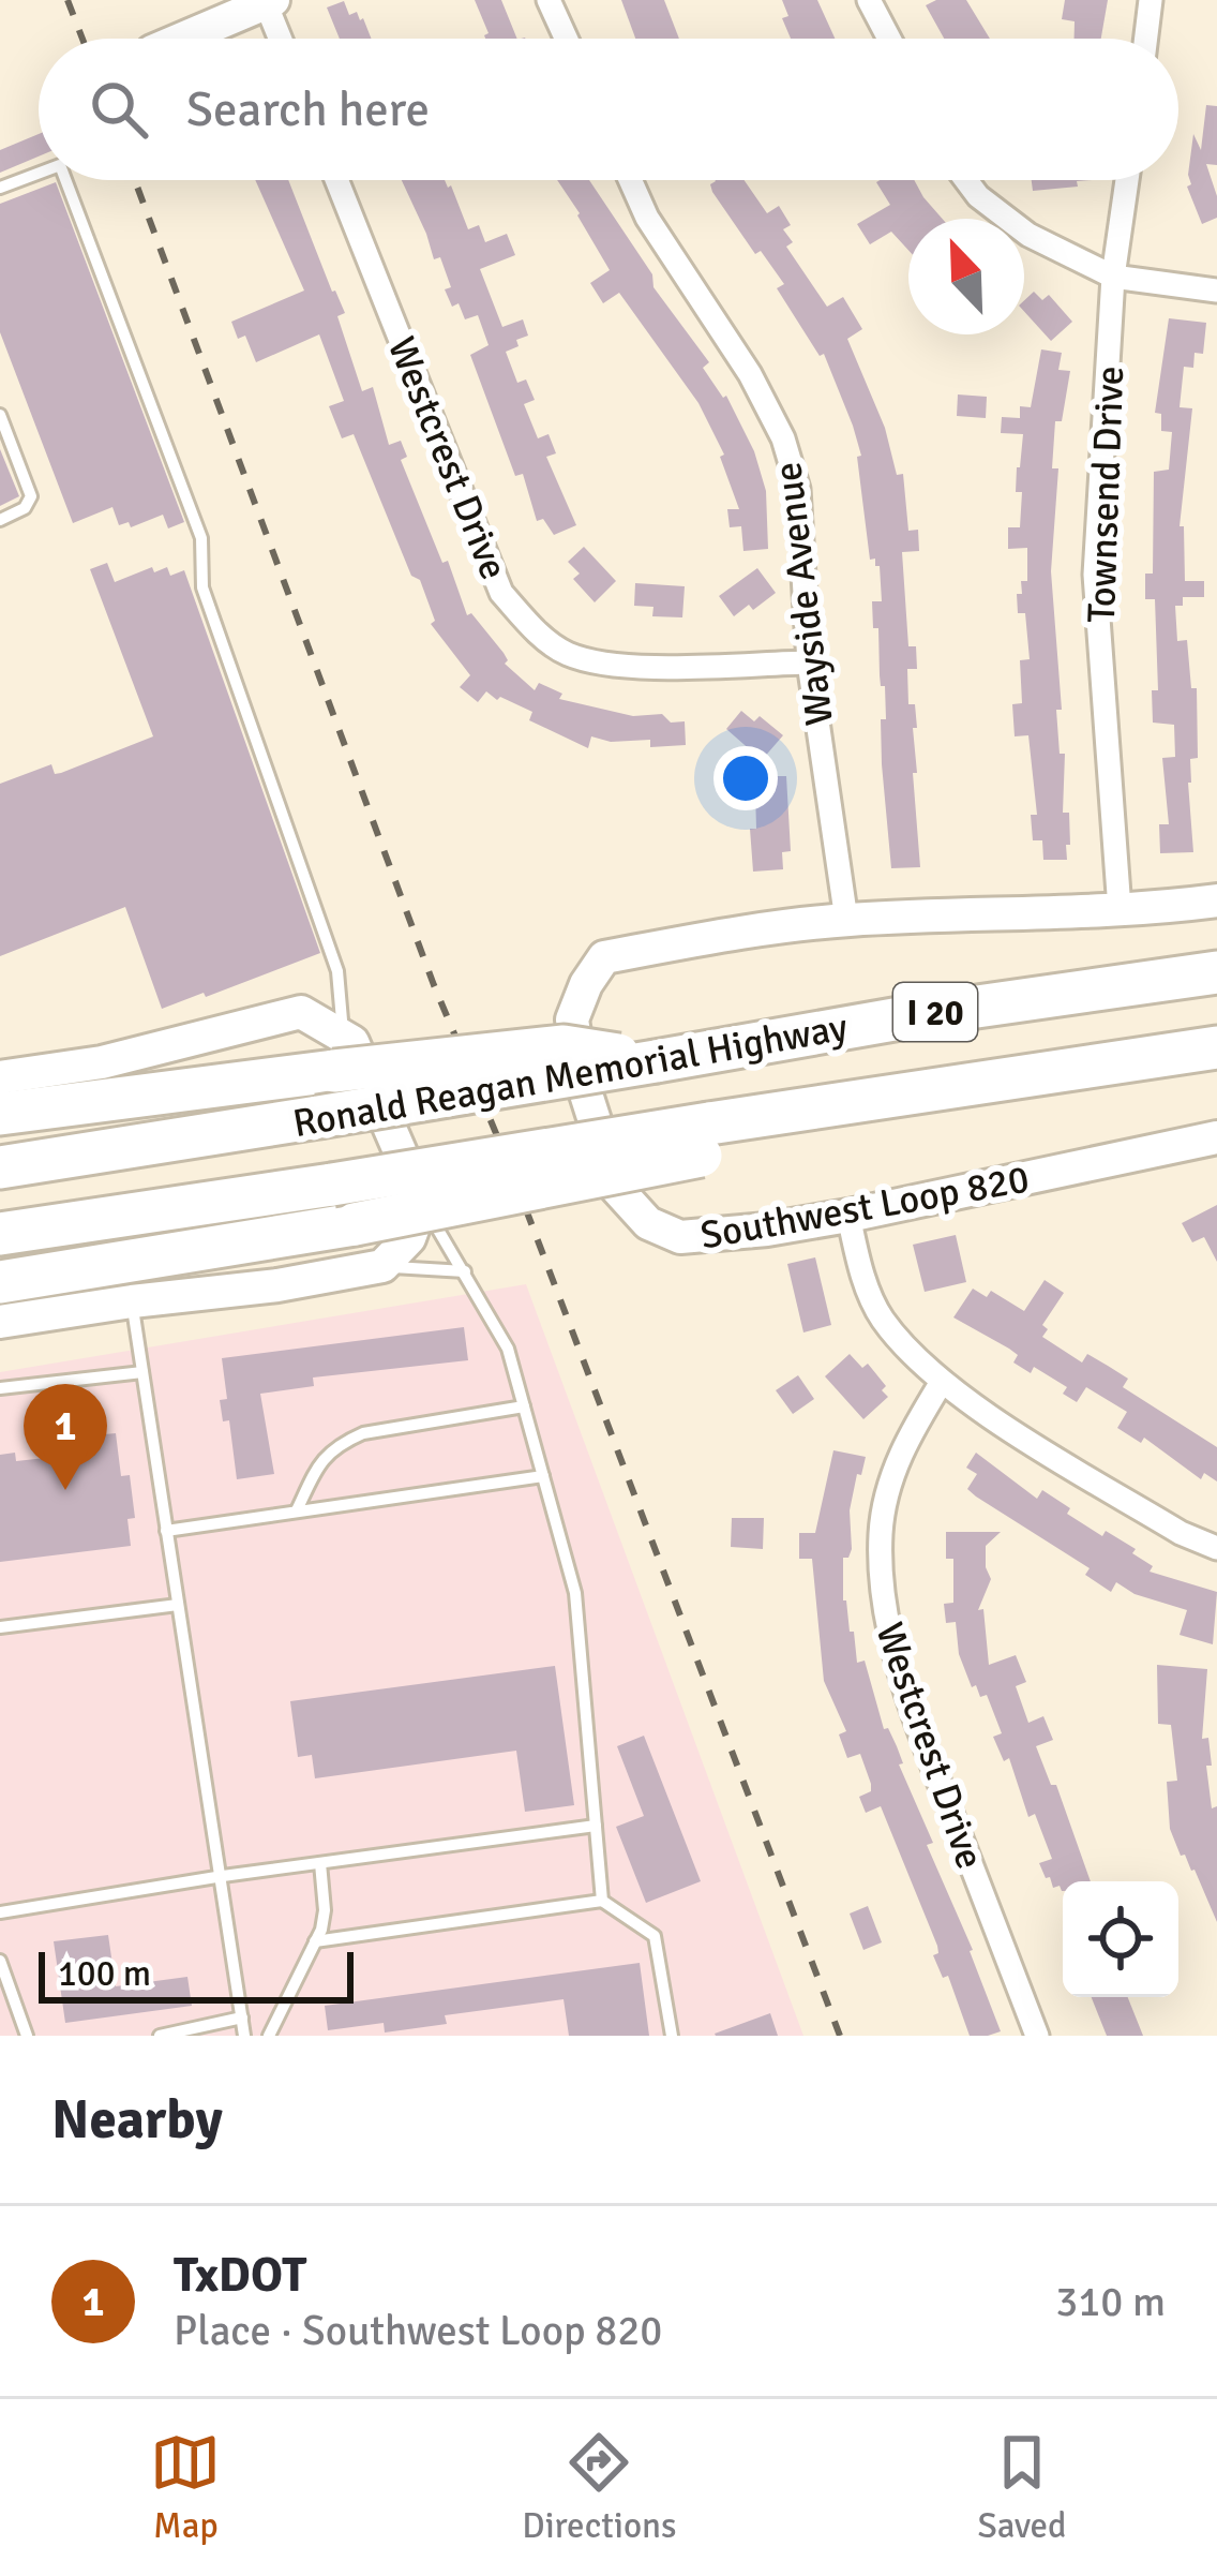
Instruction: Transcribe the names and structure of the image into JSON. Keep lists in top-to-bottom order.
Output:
{
  "streets": {
    "highway": ["I 20", "Ronald Reagan Memorial Highway"],
    "main road": ["Southwest Loop 820"],
    "street": ["Westcrest Drive", "Townsend Drive", "Wayside Avenue"]
  },
  "crossings": [
    ["Westcrest Drive", "Wayside Avenue"],
    ["Townsend Drive", "Southwest Loop 820"],
    ["Wayside Avenue", "Southwest Loop 820"]
  ],
  "scale_bar": "100 m",
  "north": "top left",
  "page": {
    "search": "Search here",
    "pins": "1",
    "scale": "100 m",
    "heading": "Nearby",
    "list": [
      {
        "mark": "1",
        "name": "TxDOT",
        "note": "Place · Southwest Loop 820",
        "value": "310 m"
      }
    ],
    "nav": ["Map", "Directions", "Saved"]
  }
}
